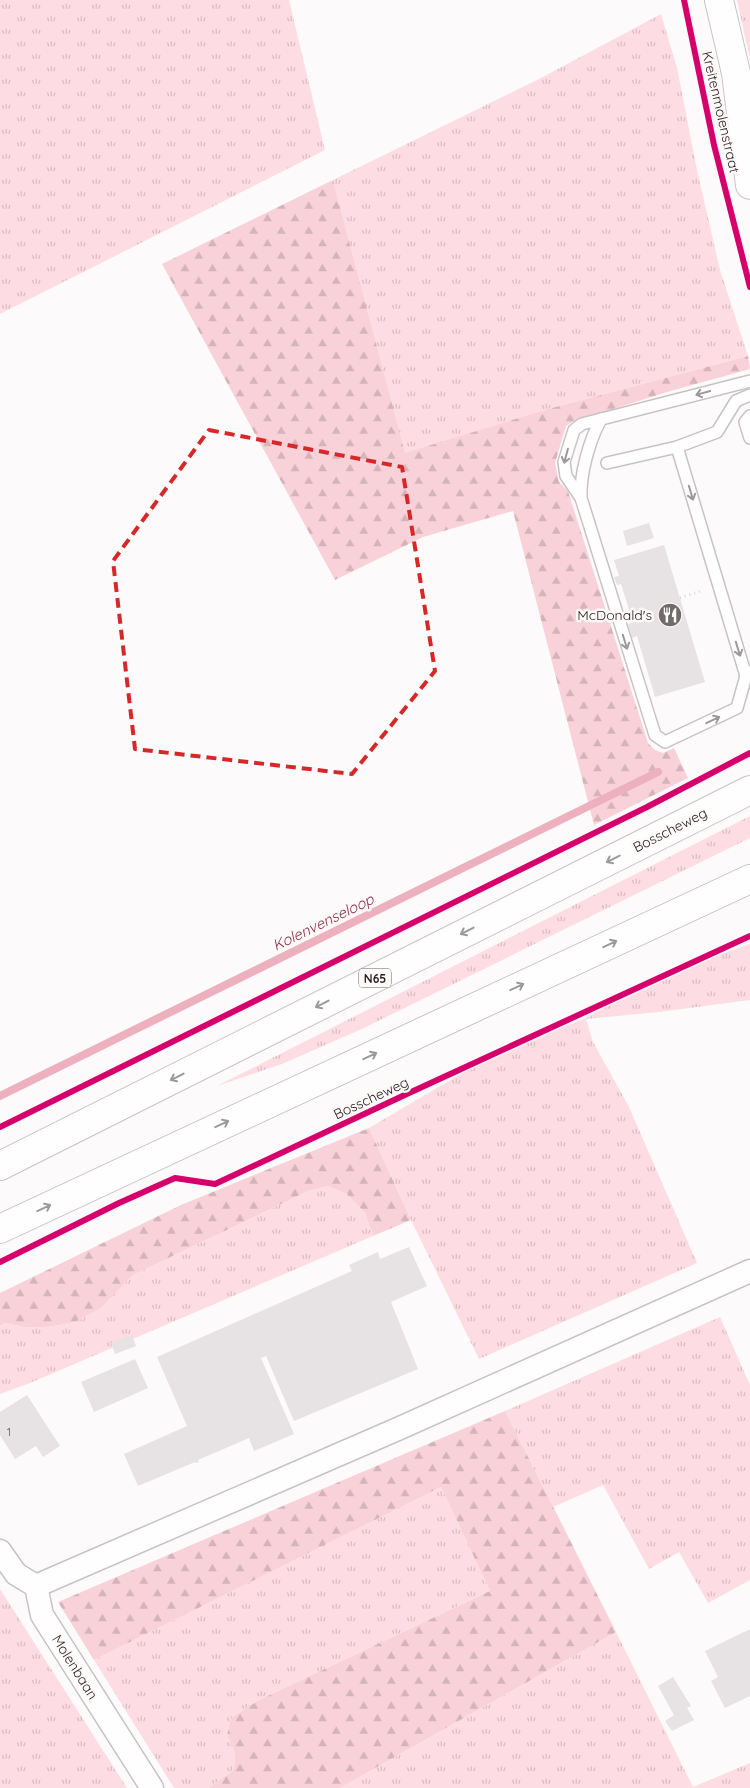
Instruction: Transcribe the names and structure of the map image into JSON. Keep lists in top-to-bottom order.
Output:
{
  "streets": {
    "main road": ["Kreitenmolenstraat", "Bosscheweg", "N65"],
    "street": ["Molenbaan"]
  },
  "water": ["Kolenvenseloop"],
  "places": {
    "restaurant": ["McDonald's"]
  },
  "house_numbers": ["1"]
}
